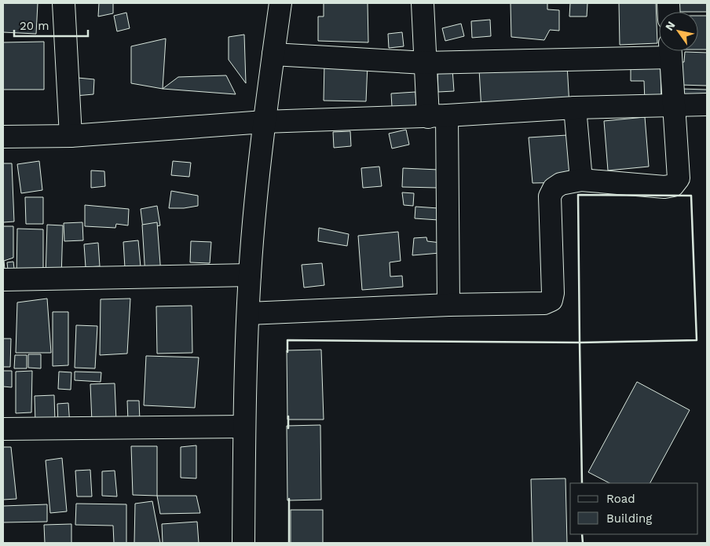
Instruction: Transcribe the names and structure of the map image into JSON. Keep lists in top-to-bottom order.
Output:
{
  "legend": ["Road", "Building"],
  "scale_bar": "20 m",
  "north": "top left"
}
